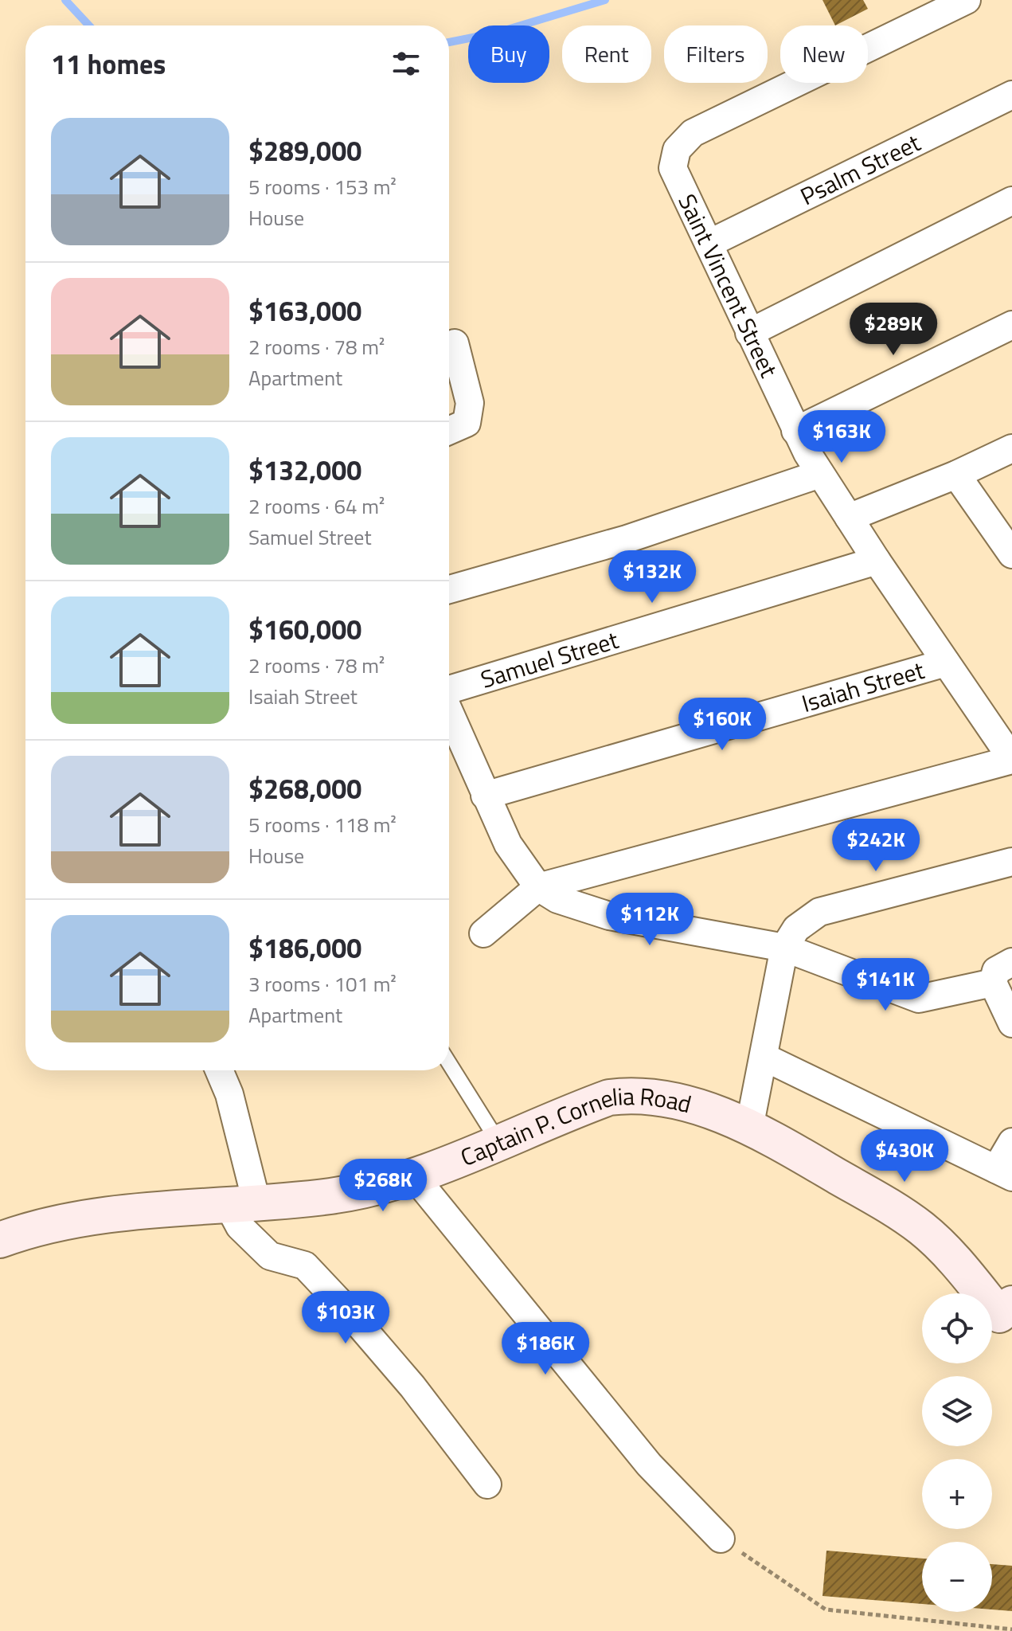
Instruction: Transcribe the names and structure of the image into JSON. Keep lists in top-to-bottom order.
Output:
{
  "streets": {
    "street": [
      "Psalm Street",
      "Saint Vincent Street",
      "Samuel Street",
      "Isaiah Street",
      "Captain P. Cornelia Road"
    ]
  },
  "crossings": [
    ["Psalm Street", "Saint Vincent Street"],
    ["Saint Vincent Street", "Samuel Street"],
    ["Saint Vincent Street", "Isaiah Street"]
  ],
  "page": {
    "chip": [
      "Buy",
      "Rent",
      "Filters",
      "New"
    ],
    "heading": "11 homes",
    "list": [
      {
        "name": "$289,000",
        "note": "5 rooms · 153 m² · House"
      },
      {
        "name": "$163,000",
        "note": "2 rooms · 78 m² · Apartment"
      },
      {
        "name": "$132,000",
        "note": "2 rooms · 64 m² · Samuel Street"
      },
      {
        "name": "$160,000",
        "note": "2 rooms · 78 m² · Isaiah Street"
      },
      {
        "name": "$268,000",
        "note": "5 rooms · 118 m² · House"
      },
      {
        "name": "$186,000",
        "note": "3 rooms · 101 m² · Apartment"
      }
    ],
    "price": [
      "$289K",
      "$163K",
      "$132K",
      "$160K",
      "$242K",
      "$112K",
      "$141K",
      "$430K",
      "$268K",
      "$103K",
      "$186K"
    ],
    "map_buttons": ["+", "−"]
  }
}
